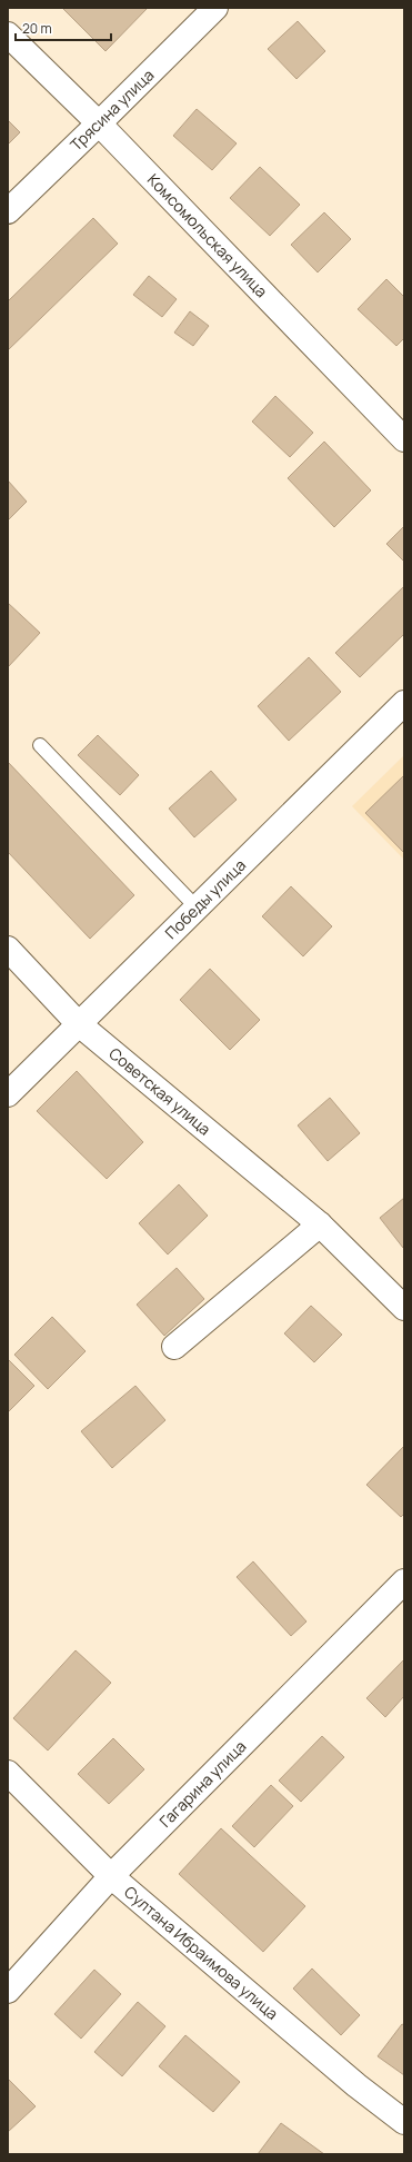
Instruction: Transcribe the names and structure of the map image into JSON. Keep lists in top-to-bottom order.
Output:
{
  "streets": {
    "main road": [
      "Трясина улица",
      "Комсомольская улица",
      "Победы улица",
      "Советская улица",
      "Гагарина улица",
      "Султана Ибраимова улица"
    ]
  },
  "crossings": [
    ["Трясина улица", "Комсомольская улица"],
    ["Победы улица", "Советская улица"],
    ["Гагарина улица", "Султана Ибраимова улица"]
  ],
  "scale_bar": "20 m"
}
